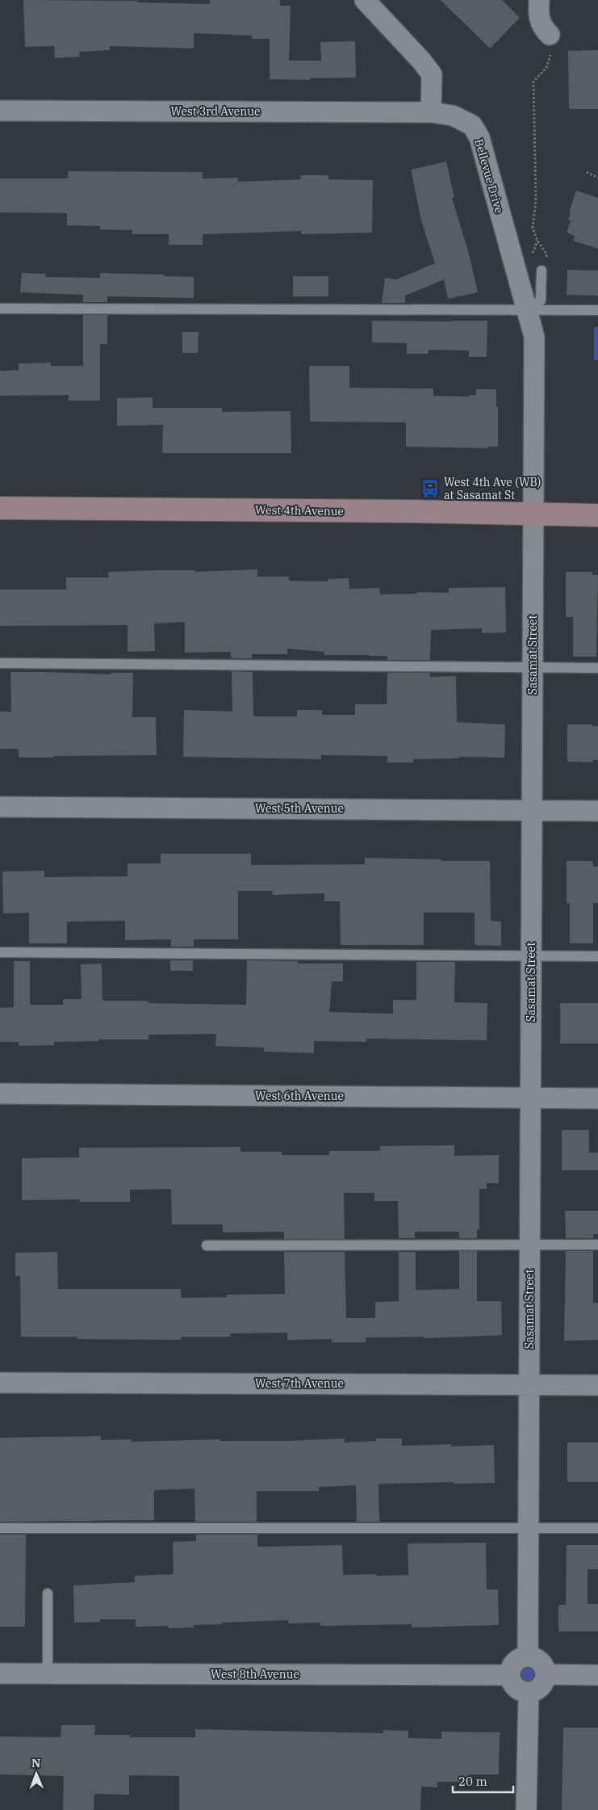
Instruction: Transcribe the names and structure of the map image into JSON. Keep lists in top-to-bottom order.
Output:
{
  "streets": {
    "main road": ["West 4th Avenue"],
    "street": [
      "West 3rd Avenue",
      "Bellevue Drive",
      "Sasamat Street",
      "West 5th Avenue",
      "West 6th Avenue",
      "West 7th Avenue",
      "West 8th Avenue"
    ]
  },
  "crossings": [
    ["West 3rd Avenue", "Bellevue Drive"],
    ["Bellevue Drive", "Sasamat Street"],
    ["West 4th Avenue", "Sasamat Street"],
    ["Sasamat Street", "West 5th Avenue"],
    ["Sasamat Street", "West 6th Avenue"],
    ["Sasamat Street", "West 7th Avenue"],
    ["Sasamat Street", "West 8th Avenue"]
  ],
  "places": {
    "bus stop": ["West 4th Ave (WB) at Sasamat St"]
  },
  "scale_bar": "20 m",
  "north": "top"
}
